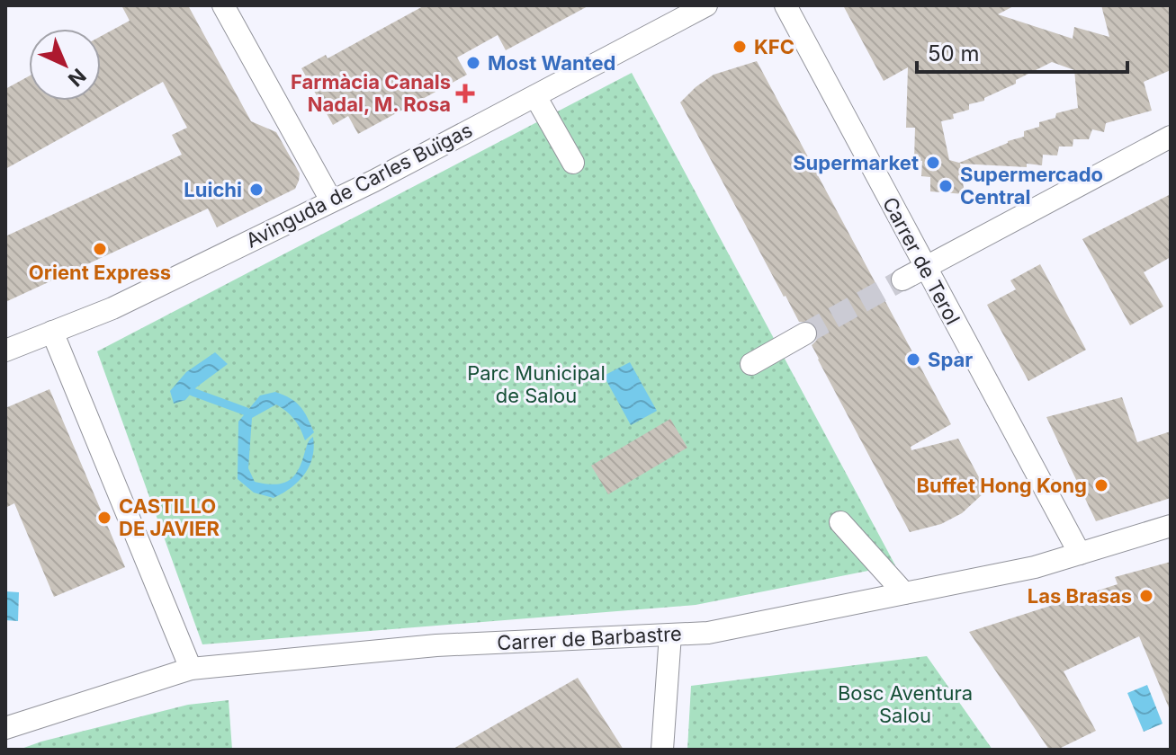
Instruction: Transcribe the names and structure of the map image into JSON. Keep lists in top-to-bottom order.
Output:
{
  "streets": {
    "street": ["Avinguda de Carles Buïgas", "Carrer de Terol", "Carrer de Barbastre"]
  },
  "crossings": [
    ["Carrer de Terol", "Carrer de Barbastre"]
  ],
  "parks": ["Parc Municipal de Salou", "Bosc Aventura Salou"],
  "places": {
    "other": [
      "KFC",
      "Most Wanted",
      "Supermarket",
      "Supermercado Central",
      "Luichi",
      "Orient Express",
      "Spar",
      "Buffet Hong Kong",
      "CASTILLO DE JAVIER",
      "Las Brasas"
    ],
    "health": ["Farmàcia Canals Nadal, M. Rosa"]
  },
  "scale_bar": "50 m",
  "north": "bottom right"
}
